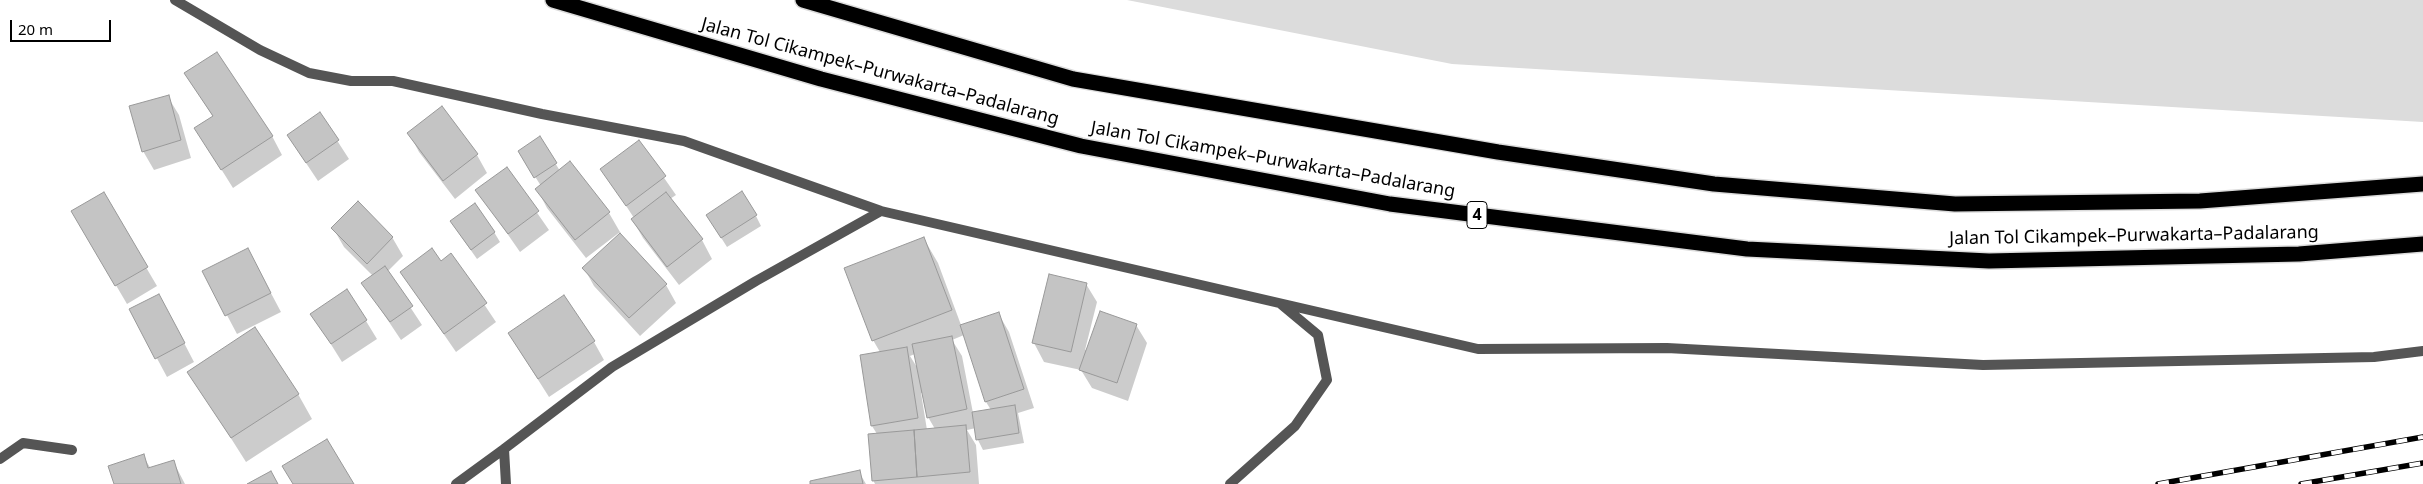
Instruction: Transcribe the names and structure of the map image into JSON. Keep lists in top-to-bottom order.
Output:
{
  "streets": {
    "highway": ["Jalan Tol Cikampek–Purwakarta–Padalarang", "4"]
  },
  "scale_bar": "20 m"
}
